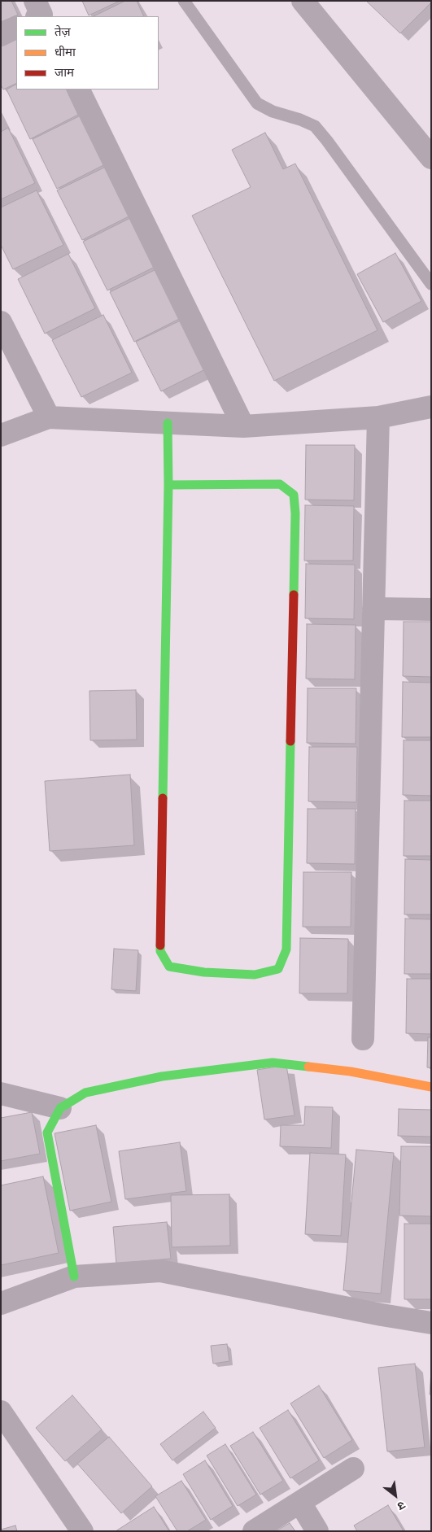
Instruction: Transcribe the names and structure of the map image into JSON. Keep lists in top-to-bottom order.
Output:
{
  "legend": ["तेज़", "धीमा", "जाम"],
  "north": "bottom right"
}
